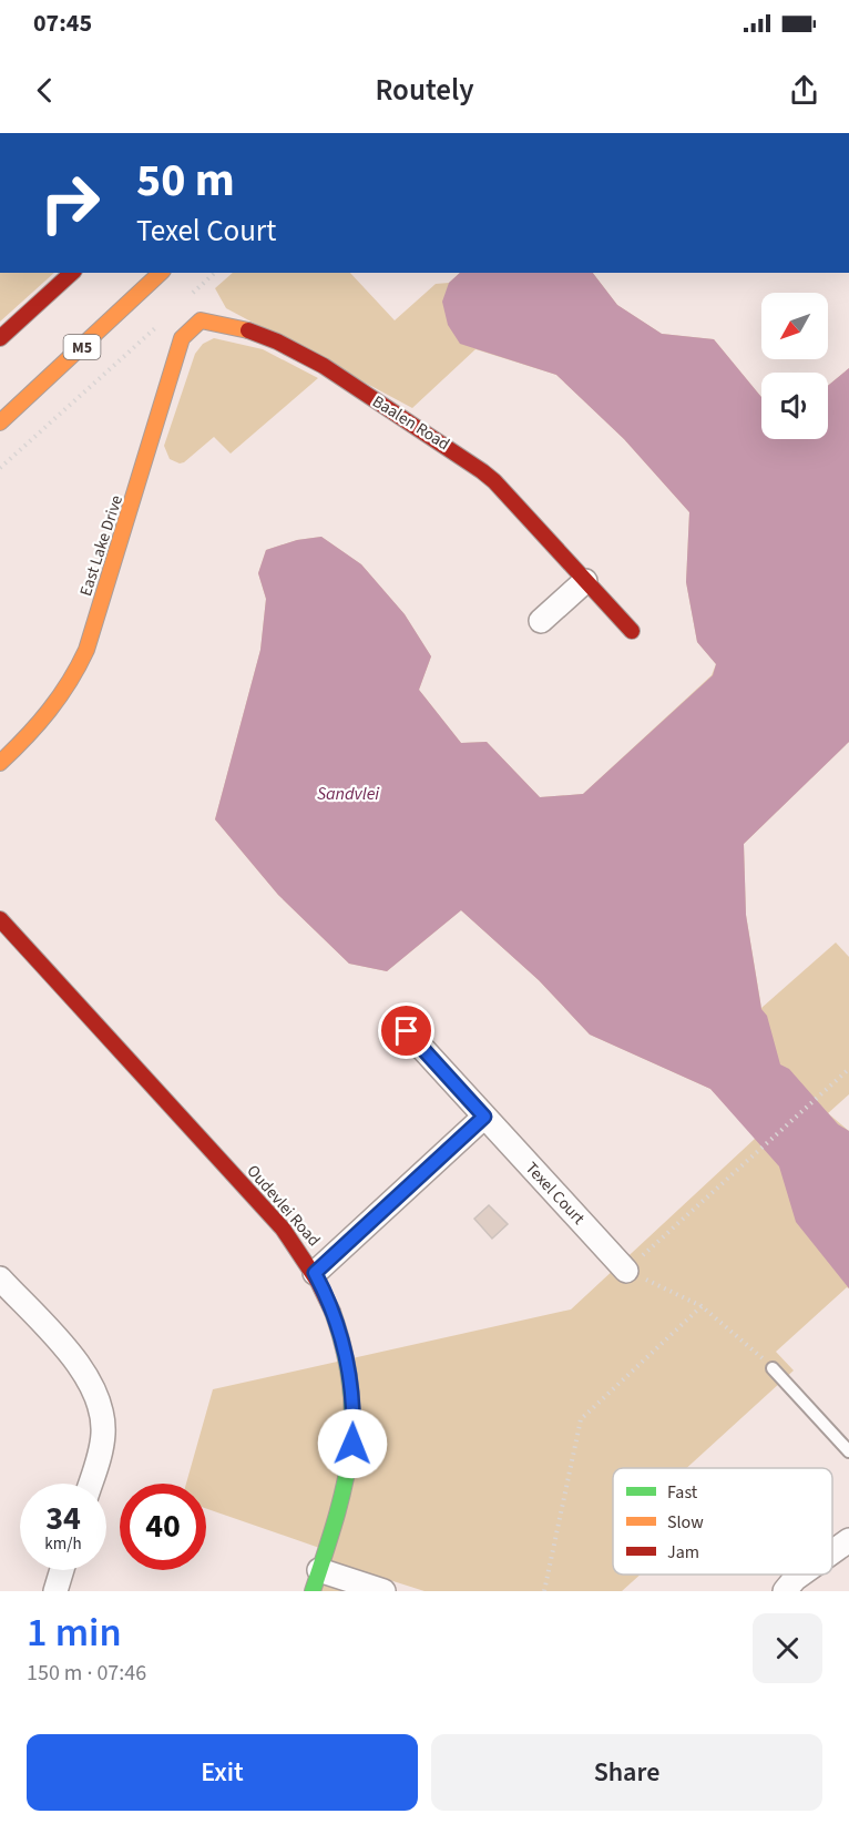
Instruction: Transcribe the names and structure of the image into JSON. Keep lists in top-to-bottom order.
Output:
{
  "streets": {
    "street": [
      "M5",
      "Baalen Road",
      "East Lake Drive",
      "Texel Court",
      "Oudevlei Road"
    ]
  },
  "crossings": [
    ["Baalen Road", "East Lake Drive"]
  ],
  "water": ["Sandvlei"],
  "legend": ["Fast", "Slow", "Jam"],
  "north": "bottom left",
  "page": {
    "status": "07:45",
    "header": "Routely",
    "turn": ["50 m", "Texel Court"],
    "speed": "34 km/h",
    "limit": "40",
    "heading": ["1 min", "150 m · 07:46"],
    "buttons": ["Exit", "Share"]
  }
}
